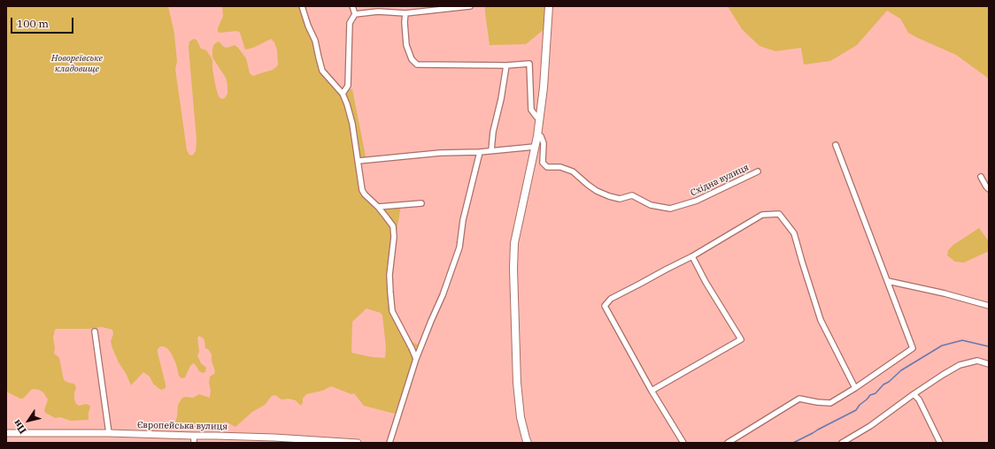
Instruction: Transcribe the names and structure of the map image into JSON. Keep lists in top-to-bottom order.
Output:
{
  "streets": {
    "street": ["Східна вулиця", "Європейська вулиця"]
  },
  "parks": ["Новореївське кладовище"],
  "scale_bar": "100 m",
  "north": "bottom left"
}
